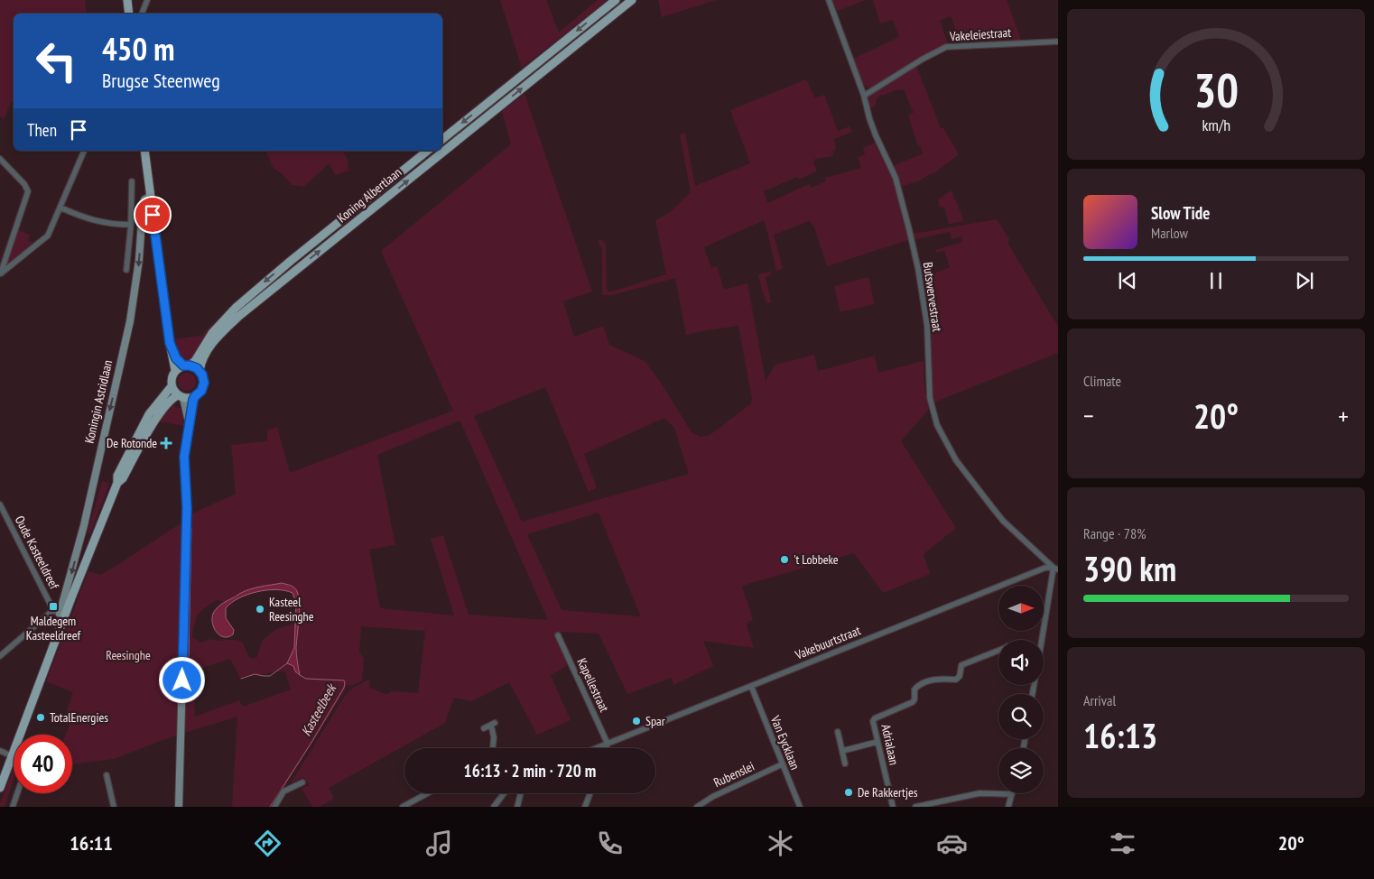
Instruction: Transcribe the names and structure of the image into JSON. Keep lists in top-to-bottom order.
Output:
{
  "streets": {
    "main road": ["Koning Albertlaan", "Koningin Astridlaan"],
    "street": [
      "Vakeleiestraat",
      "Butswervestraat",
      "Oude Kasteeldreef",
      "Vakebuurtstraat",
      "Kapellestraat",
      "Van Eycklaan",
      "Adrialaan",
      "Rubenslei"
    ]
  },
  "crossings": [
    ["Vakeleiestraat", "Butswervestraat"],
    ["Koning Albertlaan", "Koningin Astridlaan"],
    ["Butswervestraat", "Vakebuurtstraat"],
    ["Koningin Astridlaan", "Oude Kasteeldreef"],
    ["Vakebuurtstraat", "Kapellestraat"],
    ["Vakebuurtstraat", "Van Eycklaan"],
    ["Van Eycklaan", "Rubenslei"]
  ],
  "one_way": ["Koningin Astridlaan"],
  "water": ["Kasteelbeek"],
  "parks": ["Reesinghe"],
  "places": {
    "health": ["De Rotonde"],
    "other": [
      "'t Lobbeke",
      "Kasteel Reesinghe",
      "TotalEnergies",
      "Spar",
      "De Rakkertjes"
    ],
    "transit": ["Maldegem Kasteeldreef"]
  },
  "north": "right",
  "page": {
    "turn": ["450 m", "Brugse Steenweg"],
    "then": "Then",
    "song": ["Slow Tide", "Marlow"],
    "tile": [
      "Climate",
      ["Range · 78%", "390 km"],
      ["Arrival", "16:13"]
    ],
    "heat": ["−", "20°", "+"],
    "limit": "40",
    "trip": "16:13 · 2 min · 720 m",
    "tabs": ["16:11", "20°"],
    "gauge": ["30", "km/h"]
  }
}
